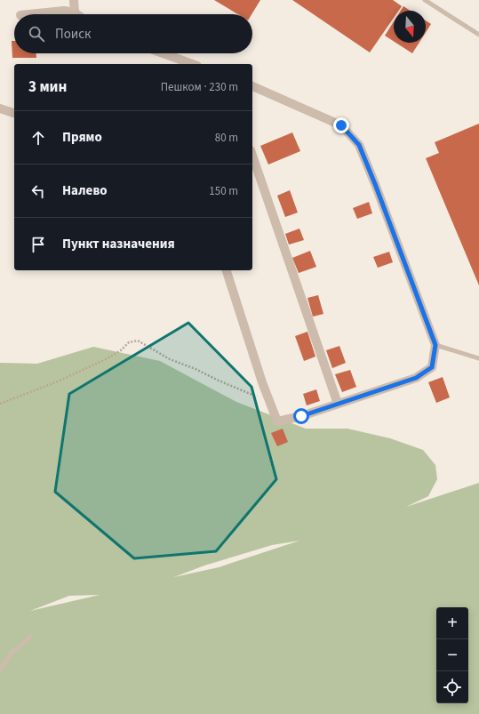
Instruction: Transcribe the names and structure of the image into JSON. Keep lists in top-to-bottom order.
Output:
{
  "north": "bottom",
  "page": {
    "search": "Поиск",
    "heading": ["3 мин", "Пешком · 230 m"],
    "list": [
      ["Прямо", "80 m"],
      ["Налево", "150 m"],
      "Пункт назначения"
    ],
    "map_buttons": ["+", "−"]
  }
}
